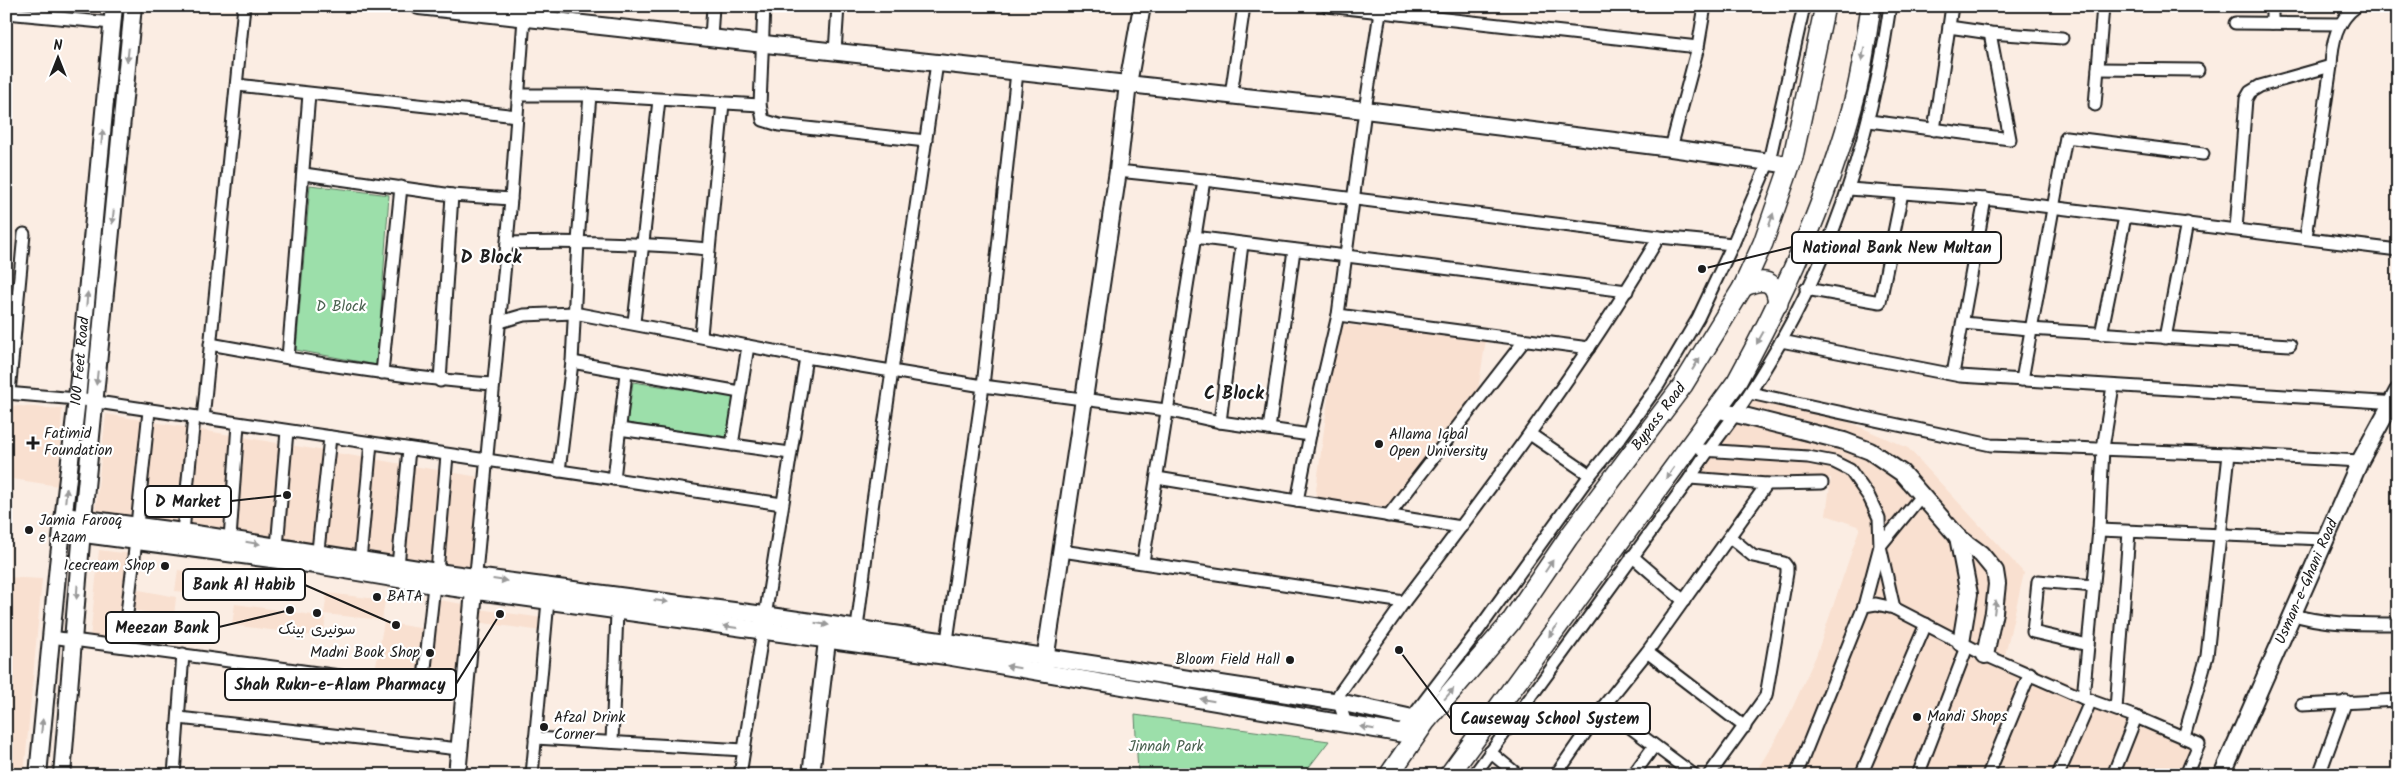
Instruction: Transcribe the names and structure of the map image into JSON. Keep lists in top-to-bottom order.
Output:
{
  "streets": {
    "main road": ["100 Feet Road", "Bypass Road", "Usman-e-Ghani Road"]
  },
  "districts": ["D Block", "C Block"],
  "parks": ["D Block", "Jinnah Park"],
  "places": {
    "other": [
      "National Bank New Multan",
      "Allama Iqbal Open University",
      "D Market",
      "Jamia Farooq e Azam",
      "Icecream Shop",
      "BATA",
      "Meezan Bank",
      "سونیری بینک",
      "Shah Rukn-e-Alam Pharmacy",
      "Bank Al Habib",
      "Causeway School System",
      "Madni Book Shop",
      "Bloom Field Hall",
      "Mandi Shops",
      "Afzal Drink Corner"
    ],
    "health": ["Fatimid Foundation"]
  },
  "north": "top"
}
